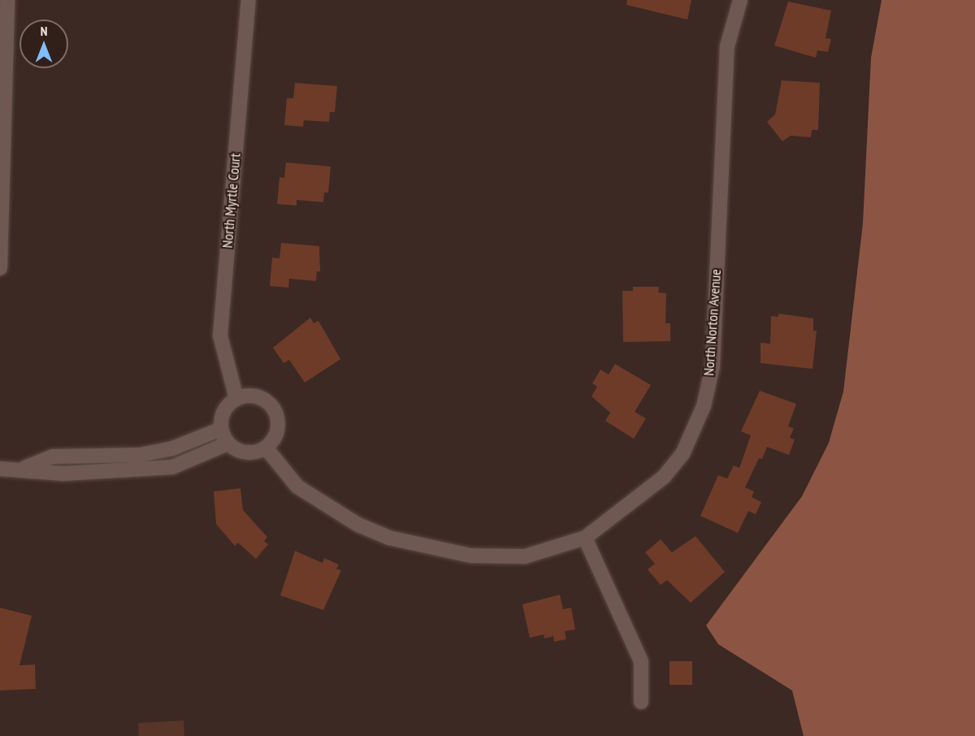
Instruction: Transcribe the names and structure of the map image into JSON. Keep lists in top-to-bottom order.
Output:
{
  "streets": {
    "street": ["North Myrtle Court", "North Norton Avenue"]
  },
  "north": "top"
}
